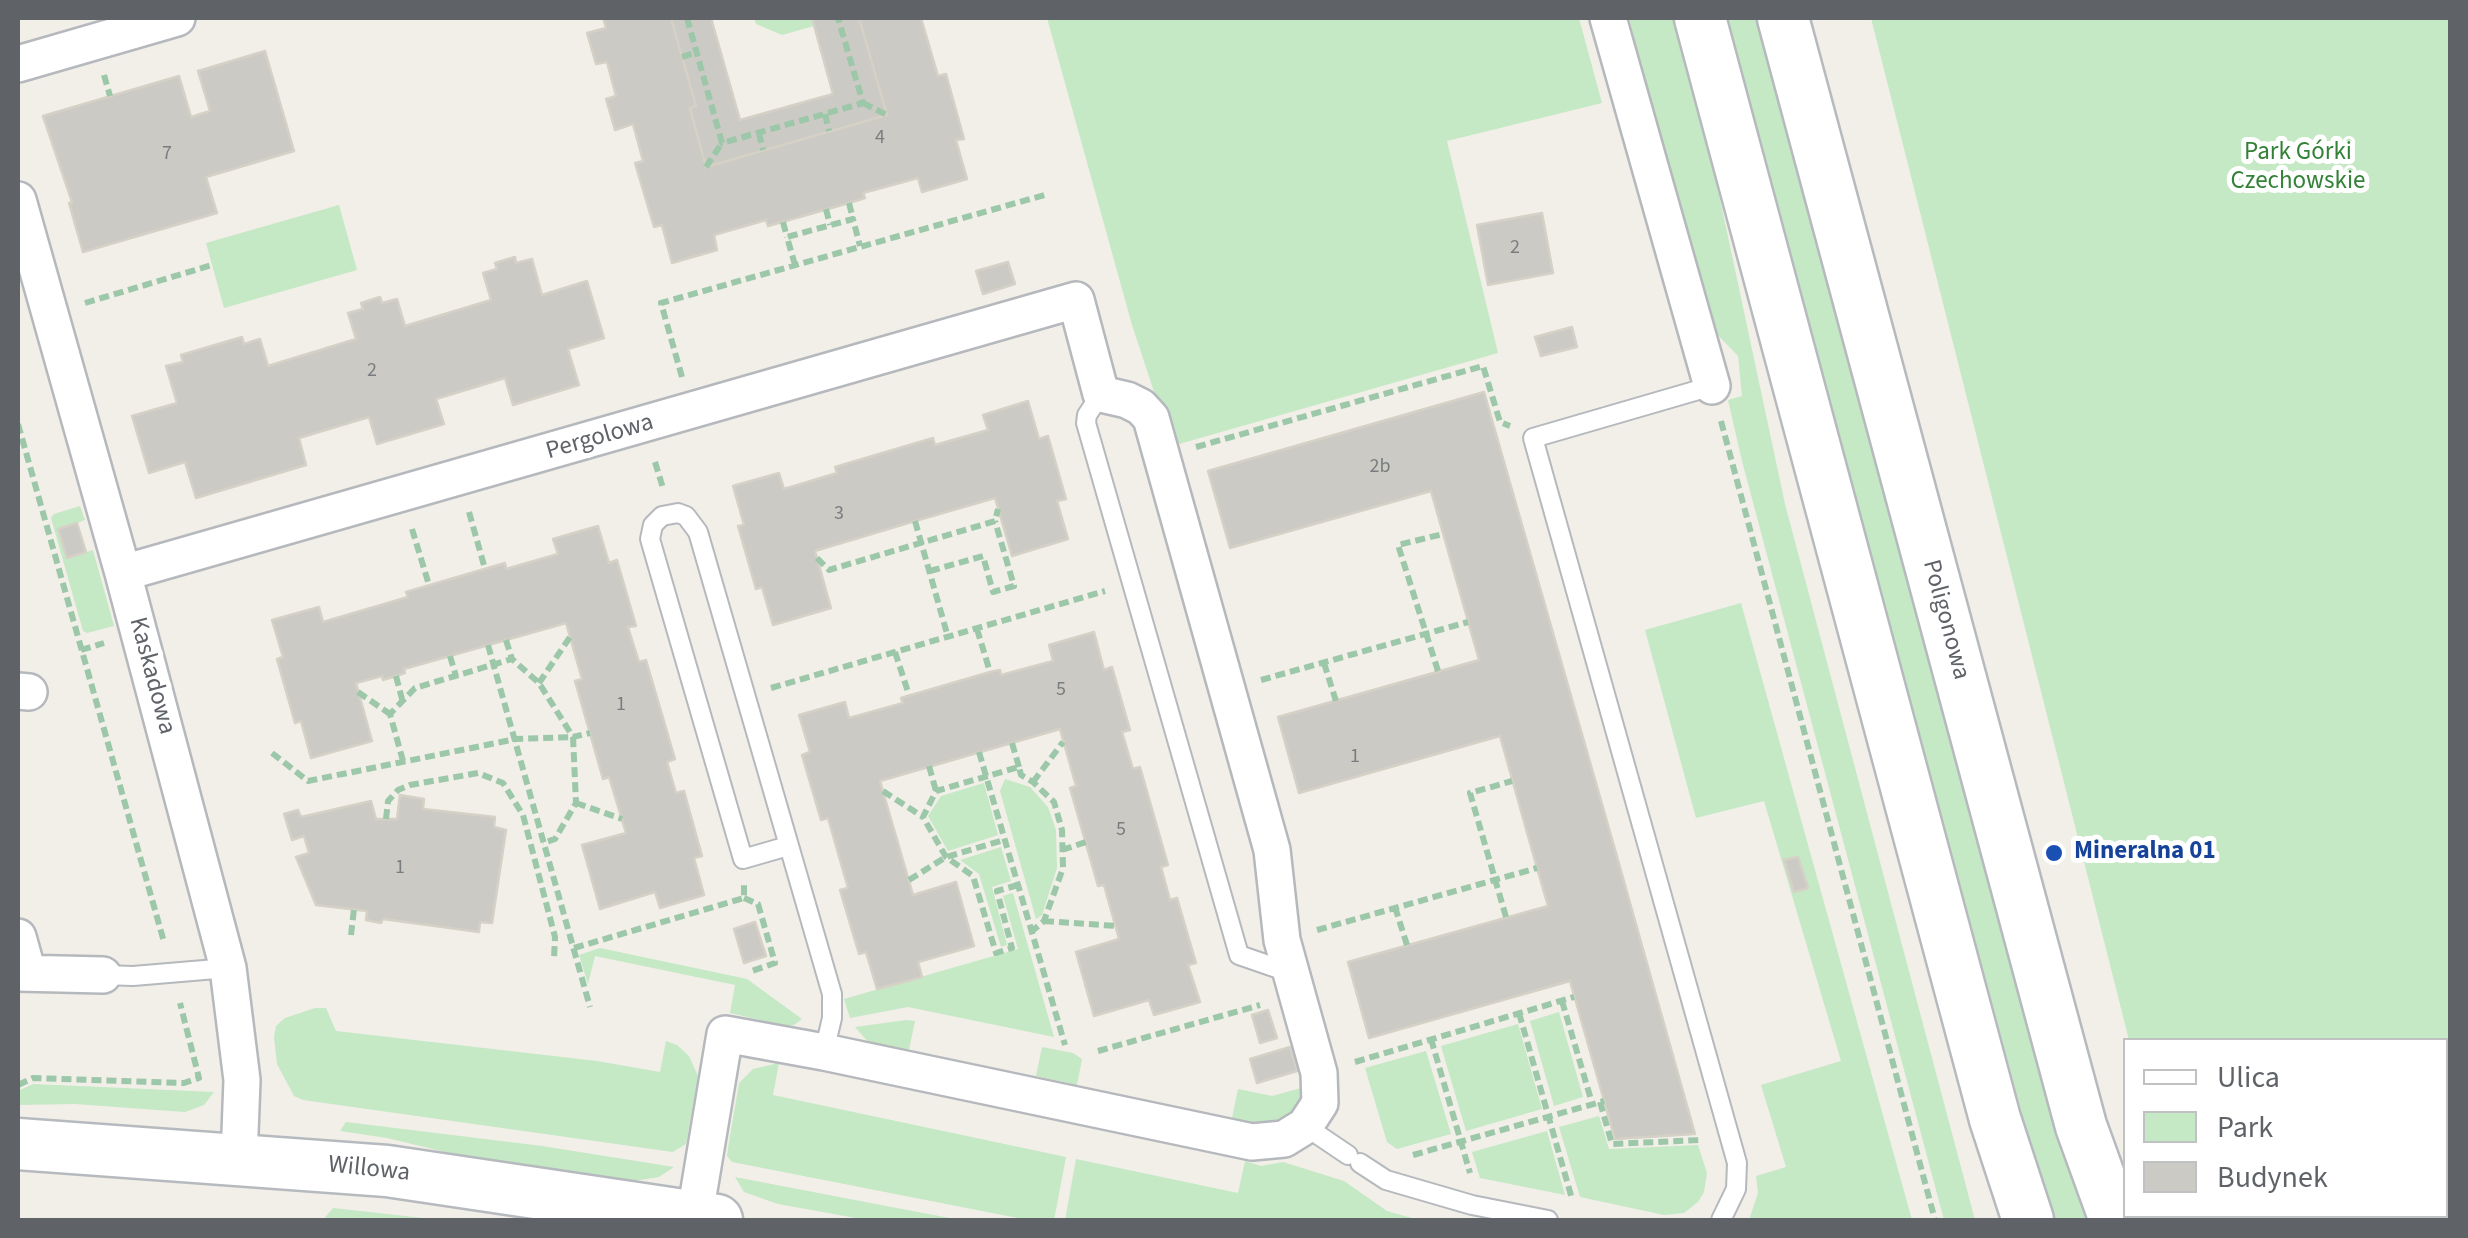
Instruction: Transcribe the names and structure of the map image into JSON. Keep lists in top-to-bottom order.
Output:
{
  "streets": {
    "main road": ["Poligonowa", "Willowa"],
    "street": ["Pergolowa", "Kaskadowa"]
  },
  "crossings": [
    ["Pergolowa", "Kaskadowa"],
    ["Kaskadowa", "Willowa"]
  ],
  "parks": ["Park Górki Czechowskie"],
  "places": ["Mineralna 01"],
  "house_numbers": [
    "4",
    "7",
    "2",
    "2",
    "2b",
    "3",
    "5",
    "1",
    "1",
    "5",
    "1"
  ],
  "legend": ["Ulica", "Park", "Budynek"]
}
